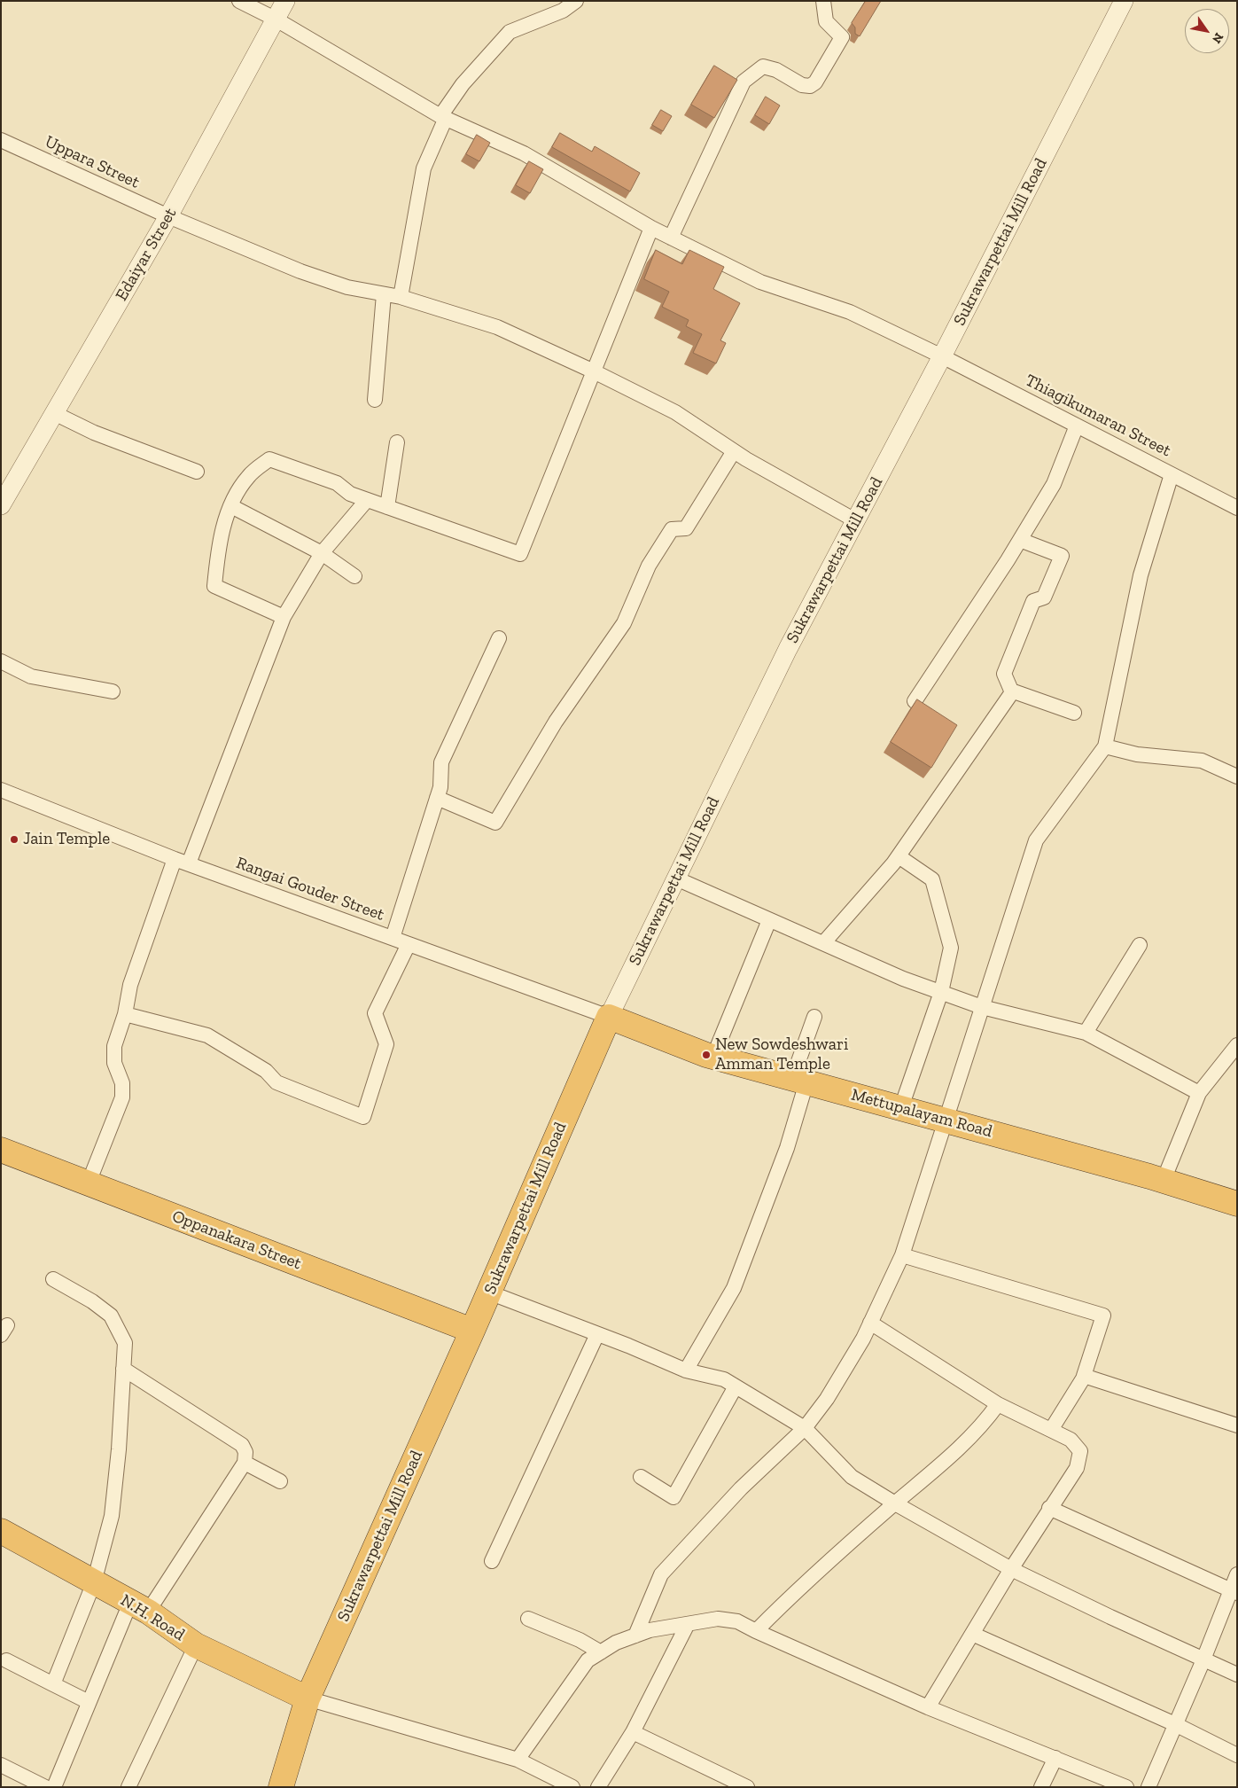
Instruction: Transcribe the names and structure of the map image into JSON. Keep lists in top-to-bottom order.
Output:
{
  "streets": {
    "highway": [
      "Sukrawarpettai Mill Road",
      "Mettupalayam Road",
      "Oppanakara Street",
      "N.H. Road"
    ],
    "street": [
      "Uppara Street",
      "Edaiyar Street",
      "Thiagikumaran Street",
      "Rangai Gouder Street"
    ]
  },
  "crossings": [
    ["Uppara Street", "Sukrawarpettai Mill Road"],
    ["Uppara Street", "Edaiyar Street"],
    ["Sukrawarpettai Mill Road", "Thiagikumaran Street"],
    ["Sukrawarpettai Mill Road", "Rangai Gouder Street"],
    ["Sukrawarpettai Mill Road", "Mettupalayam Road"],
    ["Sukrawarpettai Mill Road", "Oppanakara Street"],
    ["Sukrawarpettai Mill Road", "N.H. Road"],
    ["Edaiyar Street", "Thiagikumaran Street"],
    ["Rangai Gouder Street", "Mettupalayam Road"]
  ],
  "places": ["Jain Temple", "New Sowdeshwari Amman Temple"],
  "north": "bottom right"
}
